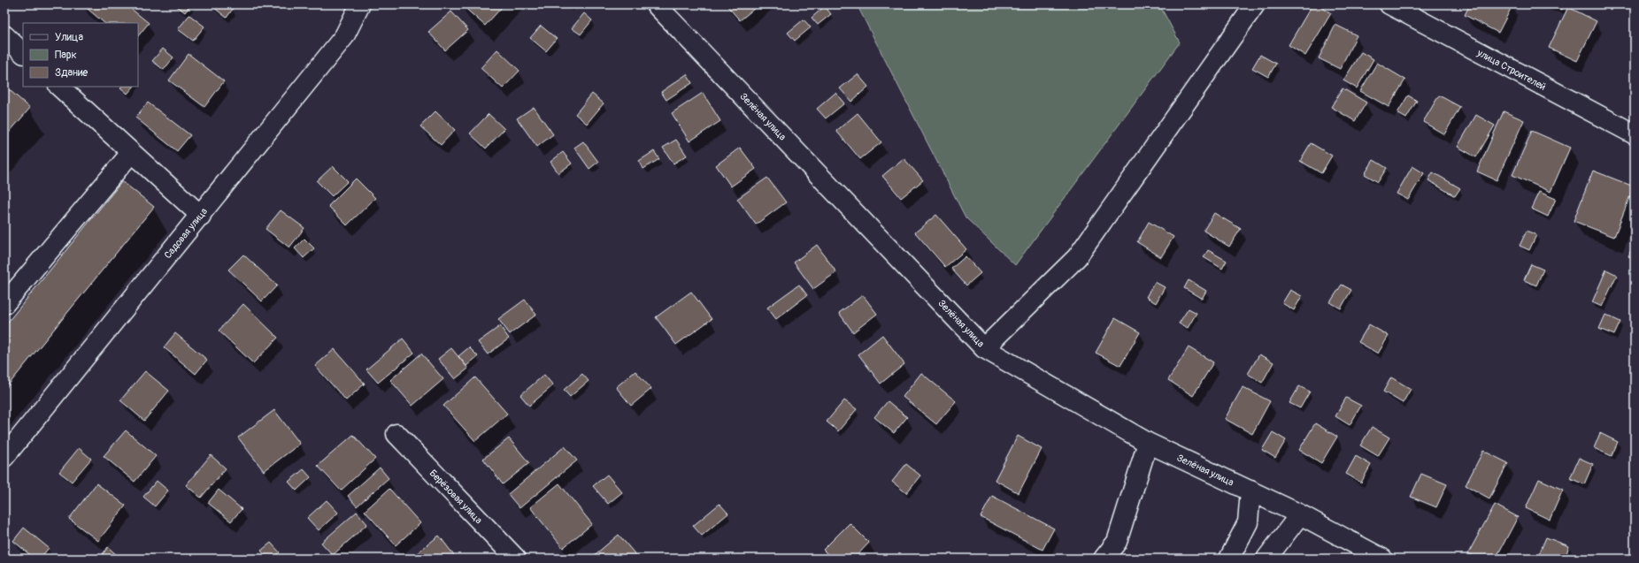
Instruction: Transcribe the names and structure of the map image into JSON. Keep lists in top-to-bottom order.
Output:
{
  "streets": {
    "street": [
      "улица Строителей",
      "Зелёная улица",
      "Садовая улица",
      "Берёзовая улица"
    ]
  },
  "legend": ["Улица", "Парк", "Здание"]
}
